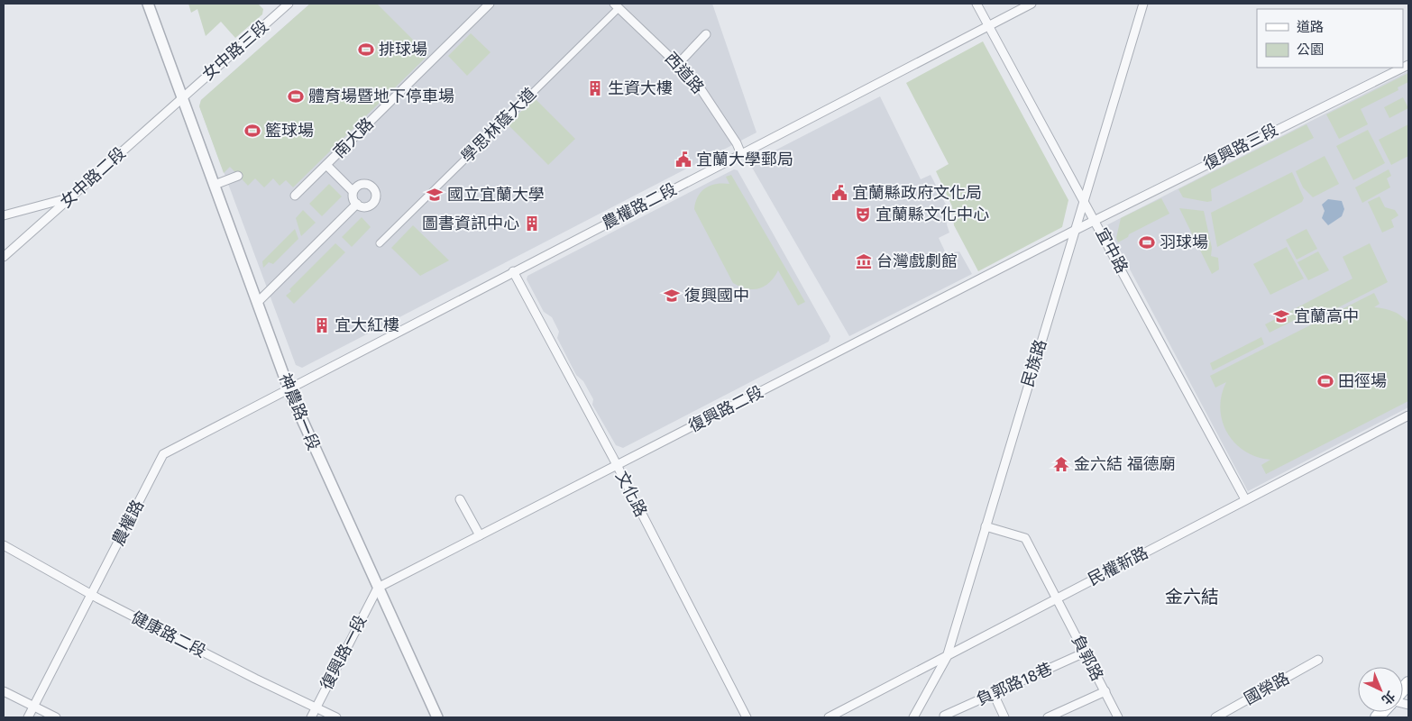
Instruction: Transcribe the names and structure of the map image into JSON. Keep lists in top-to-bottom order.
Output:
{
  "streets": {
    "street": [
      "女中路三段",
      "西道路",
      "學思林蔭大道",
      "南大路",
      "復興路三段",
      "女中路二段",
      "農權路二段",
      "宜中路",
      "民族路",
      "復興路二段",
      "神農路一段",
      "文化路",
      "農權路",
      "民權新路",
      "健康路二段",
      "復興路一段",
      "負郭路",
      "負郭路18巷",
      "國榮路"
    ]
  },
  "crossings": [
    ["女中路三段", "女中路二段"],
    ["女中路三段", "神農路一段"],
    ["西道路", "學思林蔭大道"],
    ["西道路", "農權路二段"],
    ["復興路三段", "宜中路"],
    ["復興路三段", "民族路"],
    ["復興路三段", "復興路二段"],
    ["女中路二段", "神農路一段"],
    ["農權路二段", "宜中路"],
    ["農權路二段", "神農路一段"],
    ["農權路二段", "文化路"],
    ["農權路二段", "農權路"],
    ["宜中路", "民族路"],
    ["宜中路", "民權新路"],
    ["民族路", "復興路二段"],
    ["民族路", "民權新路"],
    ["民族路", "負郭路"],
    ["復興路二段", "神農路一段"],
    ["復興路二段", "文化路"],
    ["復興路二段", "復興路一段"],
    ["神農路一段", "農權路"],
    ["神農路一段", "復興路一段"],
    ["農權路", "健康路二段"],
    ["民權新路", "負郭路"],
    ["健康路二段", "復興路一段"],
    ["負郭路", "負郭路18巷"]
  ],
  "districts": ["金六結"],
  "places": {
    "sports": [
      "排球場",
      "體育場暨地下停車場",
      "籃球場",
      "羽球場",
      "田徑場"
    ],
    "building": ["生資大樓", "圖書資訊中心", "宜大紅樓"],
    "public building": ["宜蘭大學郵局", "宜蘭縣政府文化局"],
    "school or university": ["國立宜蘭大學", "復興國中", "宜蘭高中"],
    "theatre": ["宜蘭縣文化中心"],
    "museum": ["台灣戲劇館"],
    "temple": ["金六結 福德廟"]
  },
  "legend": ["道路", "公園"],
  "north": "bottom right"
}
